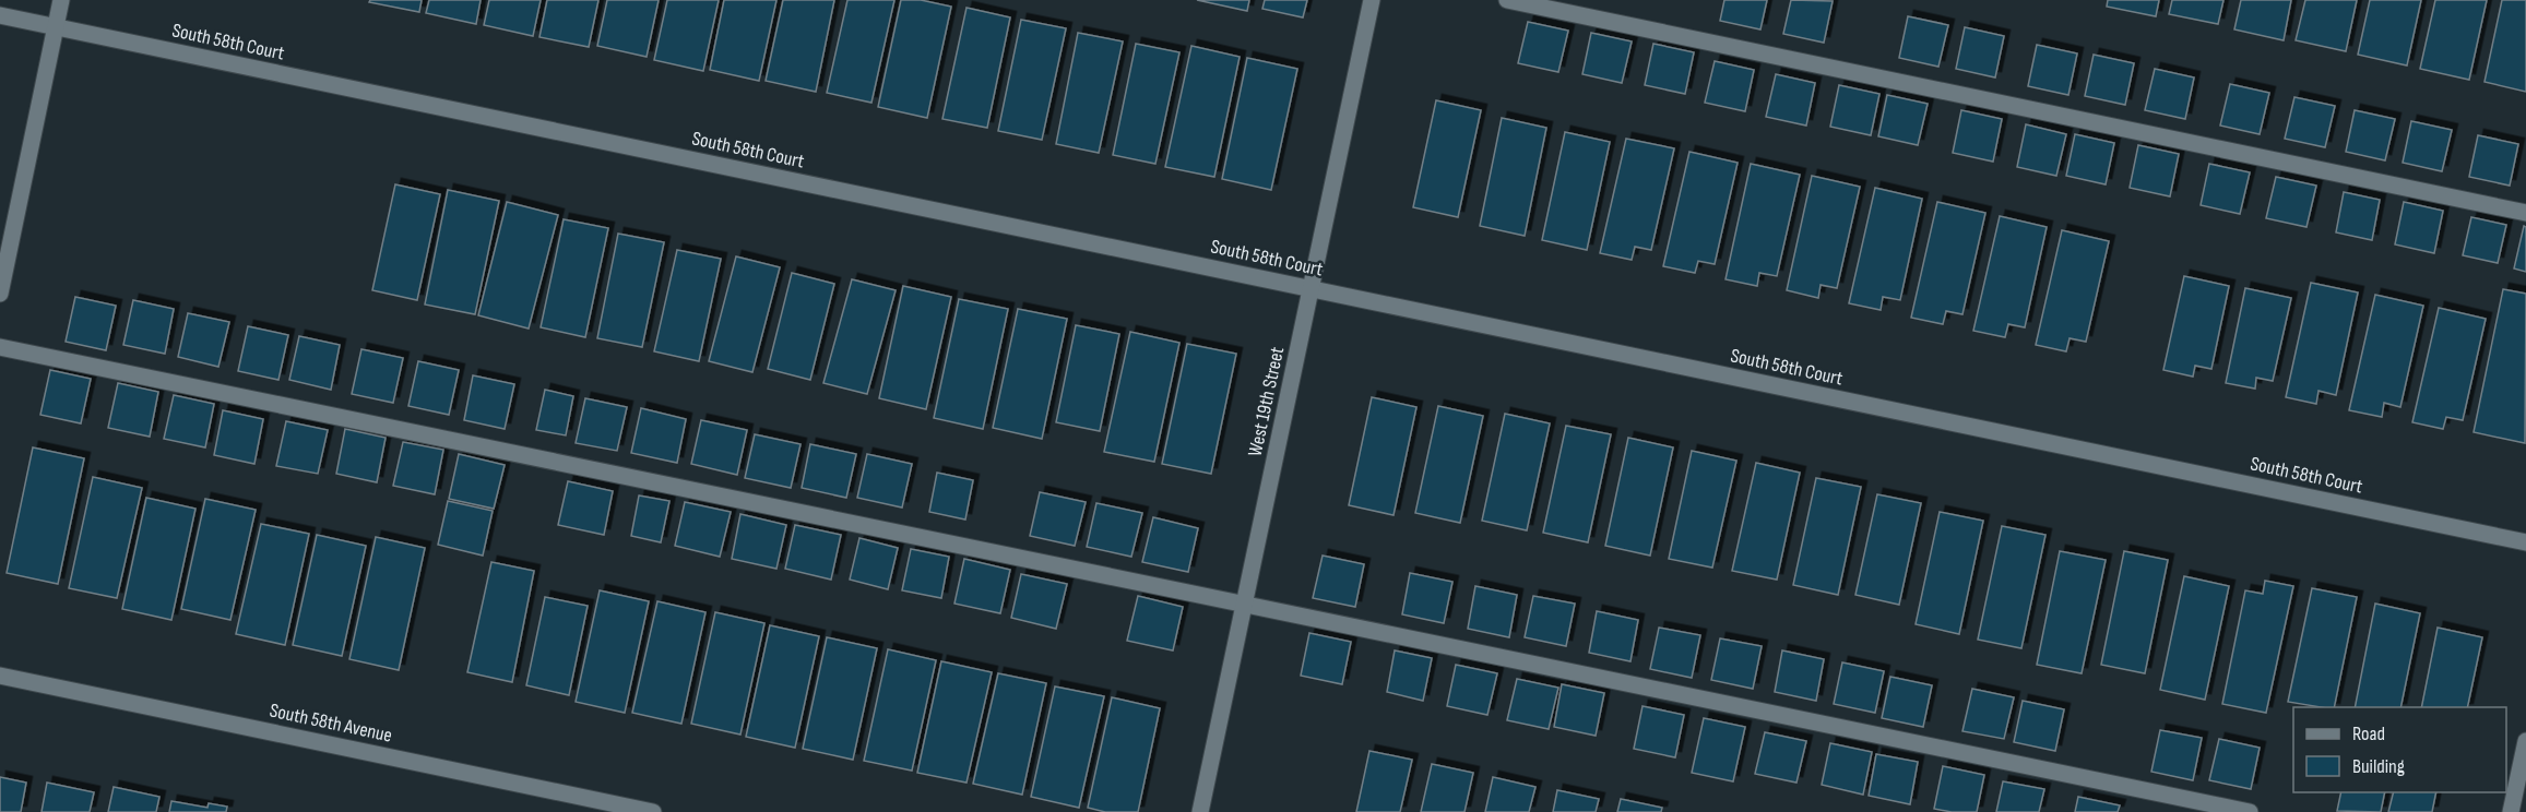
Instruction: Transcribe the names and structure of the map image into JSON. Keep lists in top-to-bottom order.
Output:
{
  "streets": {
    "street": ["South 58th Court", "West 19th Street", "South 58th Avenue"]
  },
  "crossings": [
    ["South 58th Court", "West 19th Street"]
  ],
  "legend": ["Road", "Building"]
}
